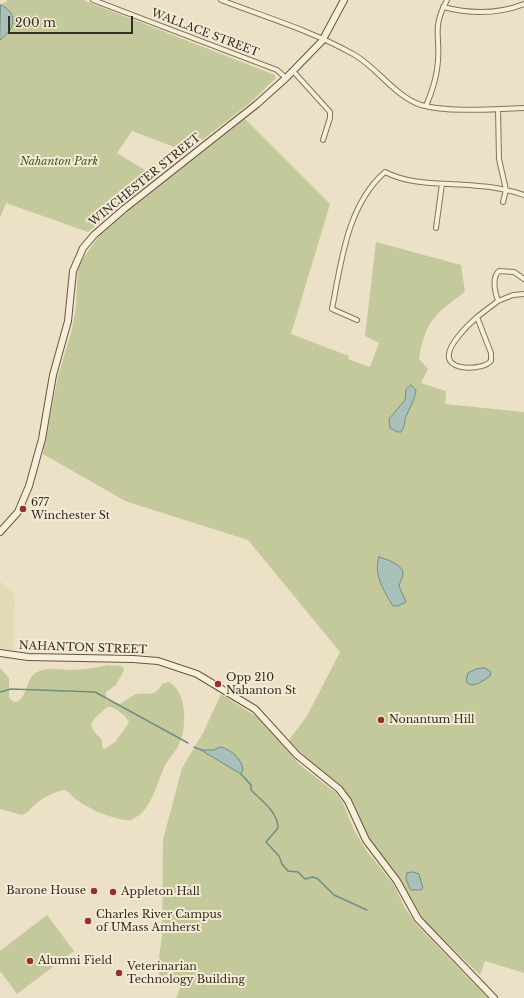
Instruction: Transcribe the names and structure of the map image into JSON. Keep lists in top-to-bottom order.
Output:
{
  "streets": {
    "street": ["WALLACE STREET", "WINCHESTER STREET", "NAHANTON STREET"]
  },
  "crossings": [
    ["WALLACE STREET", "WINCHESTER STREET"]
  ],
  "parks": ["Nahanton Park"],
  "places": [
    "677 Winchester St",
    "Opp 210 Nahanton St",
    "Nonantum Hill",
    "Barone House",
    "Appleton Hall",
    "Charles River Campus of UMass Amherst",
    "Alumni Field",
    "Veterinarian Technology Building"
  ],
  "scale_bar": "200 m"
}
